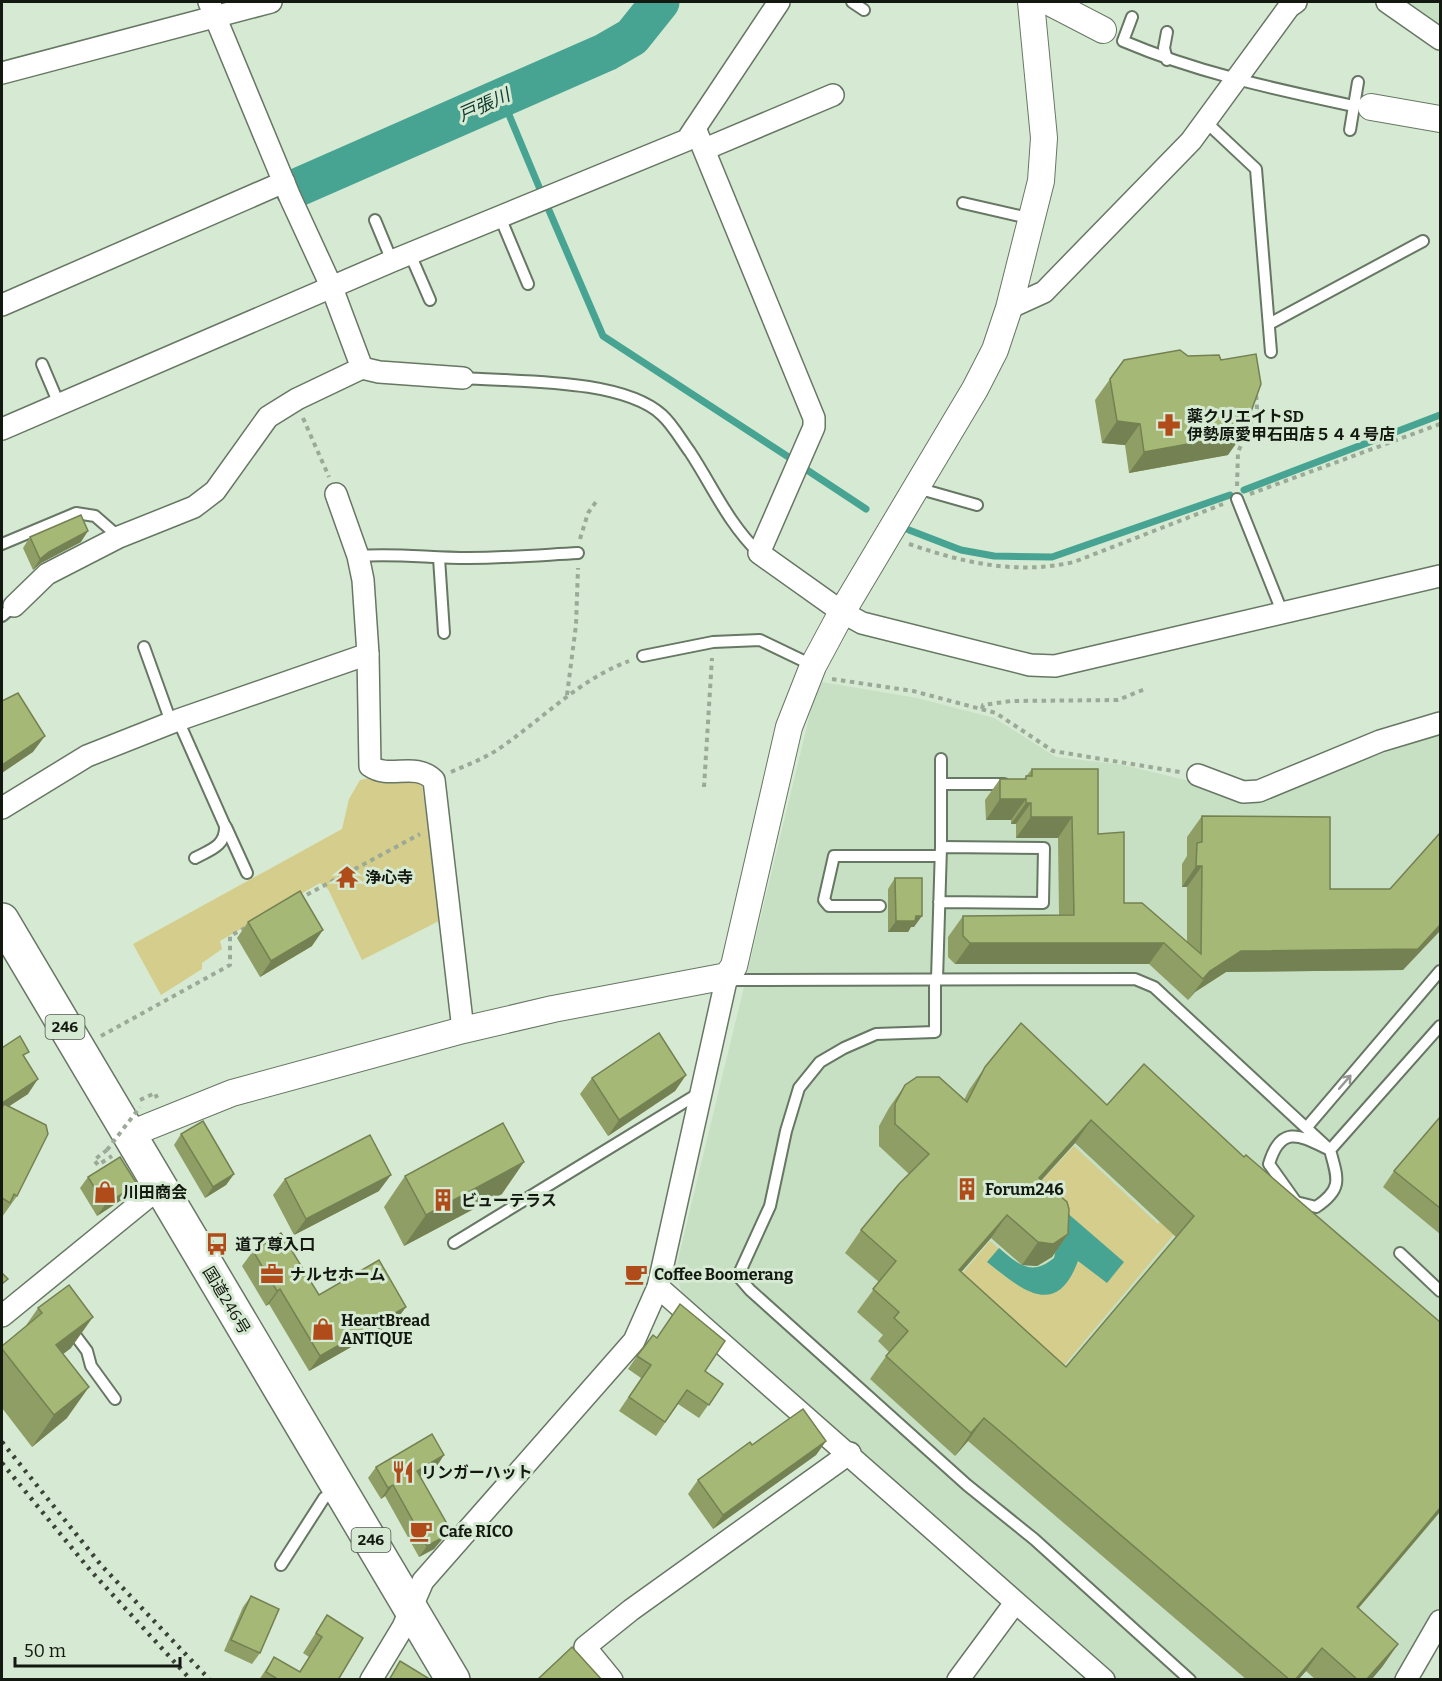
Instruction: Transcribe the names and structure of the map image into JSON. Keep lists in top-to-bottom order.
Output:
{
  "streets": {
    "highway": ["246", "国道246号"]
  },
  "water": ["戸張川"],
  "places": {
    "pharmacy": ["薬クリエイトSD 伊勢原愛甲石田店５４４号店"],
    "temple": ["浄心寺"],
    "building": ["Forum246", "ビューテラス"],
    "shop": ["川田商会", "HeartBread ANTIQUE"],
    "bus stop": ["道了尊入口"],
    "office": ["ナルセホーム"],
    "cafe": ["Coffee Boomerang", "Cafe RICO"],
    "restaurant": ["リンガーハット"]
  },
  "scale_bar": "50 m"
}
